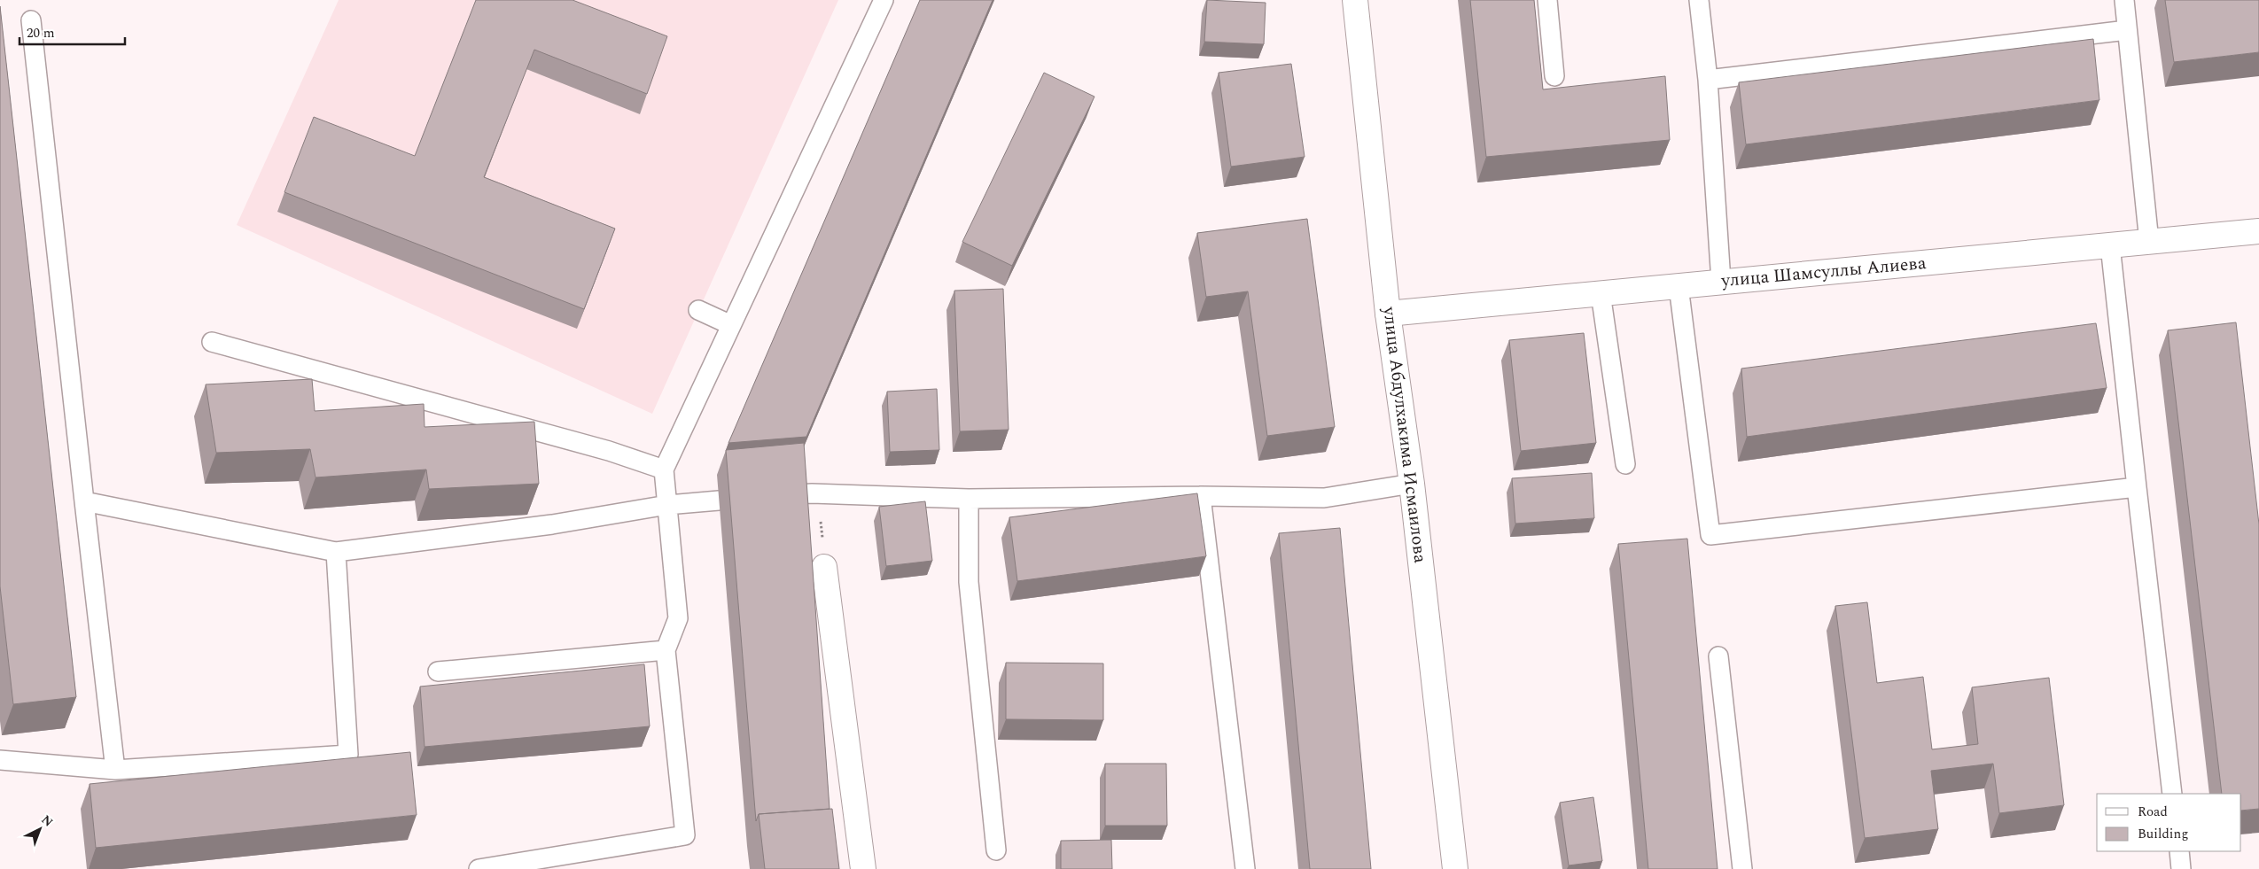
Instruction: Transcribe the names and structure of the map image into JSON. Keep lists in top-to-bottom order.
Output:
{
  "streets": {
    "street": ["улица Шамсуллы Алиева", "улица Абдулхакима Исмаилова"]
  },
  "crossings": [
    ["улица Шамсуллы Алиева", "улица Абдулхакима Исмаилова"]
  ],
  "legend": ["Road", "Building"],
  "scale_bar": "20 m",
  "north": "top right"
}
